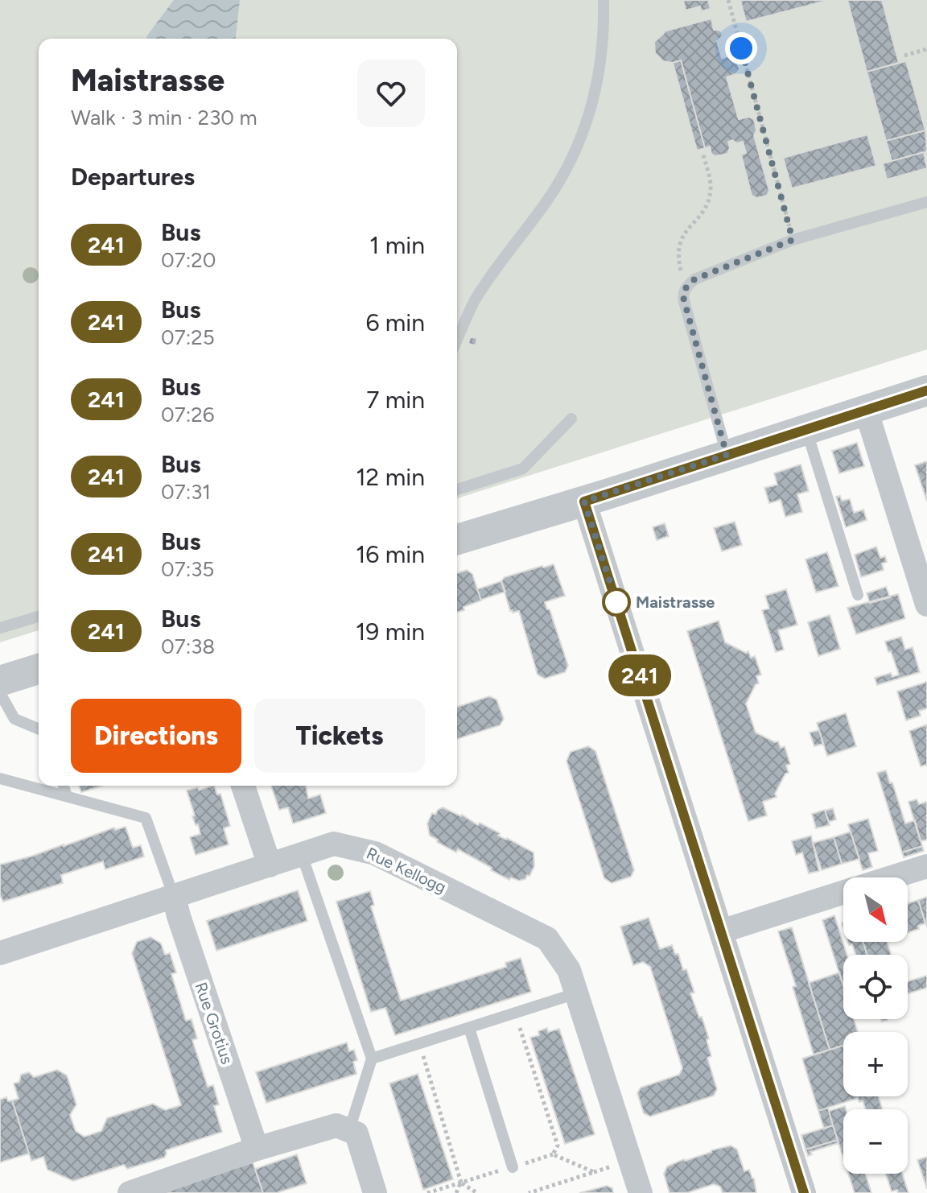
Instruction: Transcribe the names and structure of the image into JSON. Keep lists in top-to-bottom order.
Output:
{
  "streets": {
    "street": ["Rue Kellogg", "Rue Grotius"]
  },
  "crossings": [
    ["Rue Kellogg", "Rue Grotius"]
  ],
  "places": ["Maistrasse"],
  "lines": ["bus line 241"],
  "north": "bottom right",
  "page": {
    "on_map": "241",
    "heading": [
      ["Maistrasse", "Walk · 3 min · 230 m"],
      "Departures"
    ],
    "list": [
      {
        "mark": "241",
        "name": "Bus",
        "note": "07:20",
        "value": "1 min"
      },
      {
        "mark": "241",
        "name": "Bus",
        "note": "07:25",
        "value": "6 min"
      },
      {
        "mark": "241",
        "name": "Bus",
        "note": "07:26",
        "value": "7 min"
      },
      {
        "mark": "241",
        "name": "Bus",
        "note": "07:31",
        "value": "12 min"
      },
      {
        "mark": "241",
        "name": "Bus",
        "note": "07:35",
        "value": "16 min"
      },
      {
        "mark": "241",
        "name": "Bus",
        "note": "07:38",
        "value": "19 min"
      }
    ],
    "buttons": ["Directions", "Tickets"],
    "map_buttons": ["+", "−"]
  }
}
